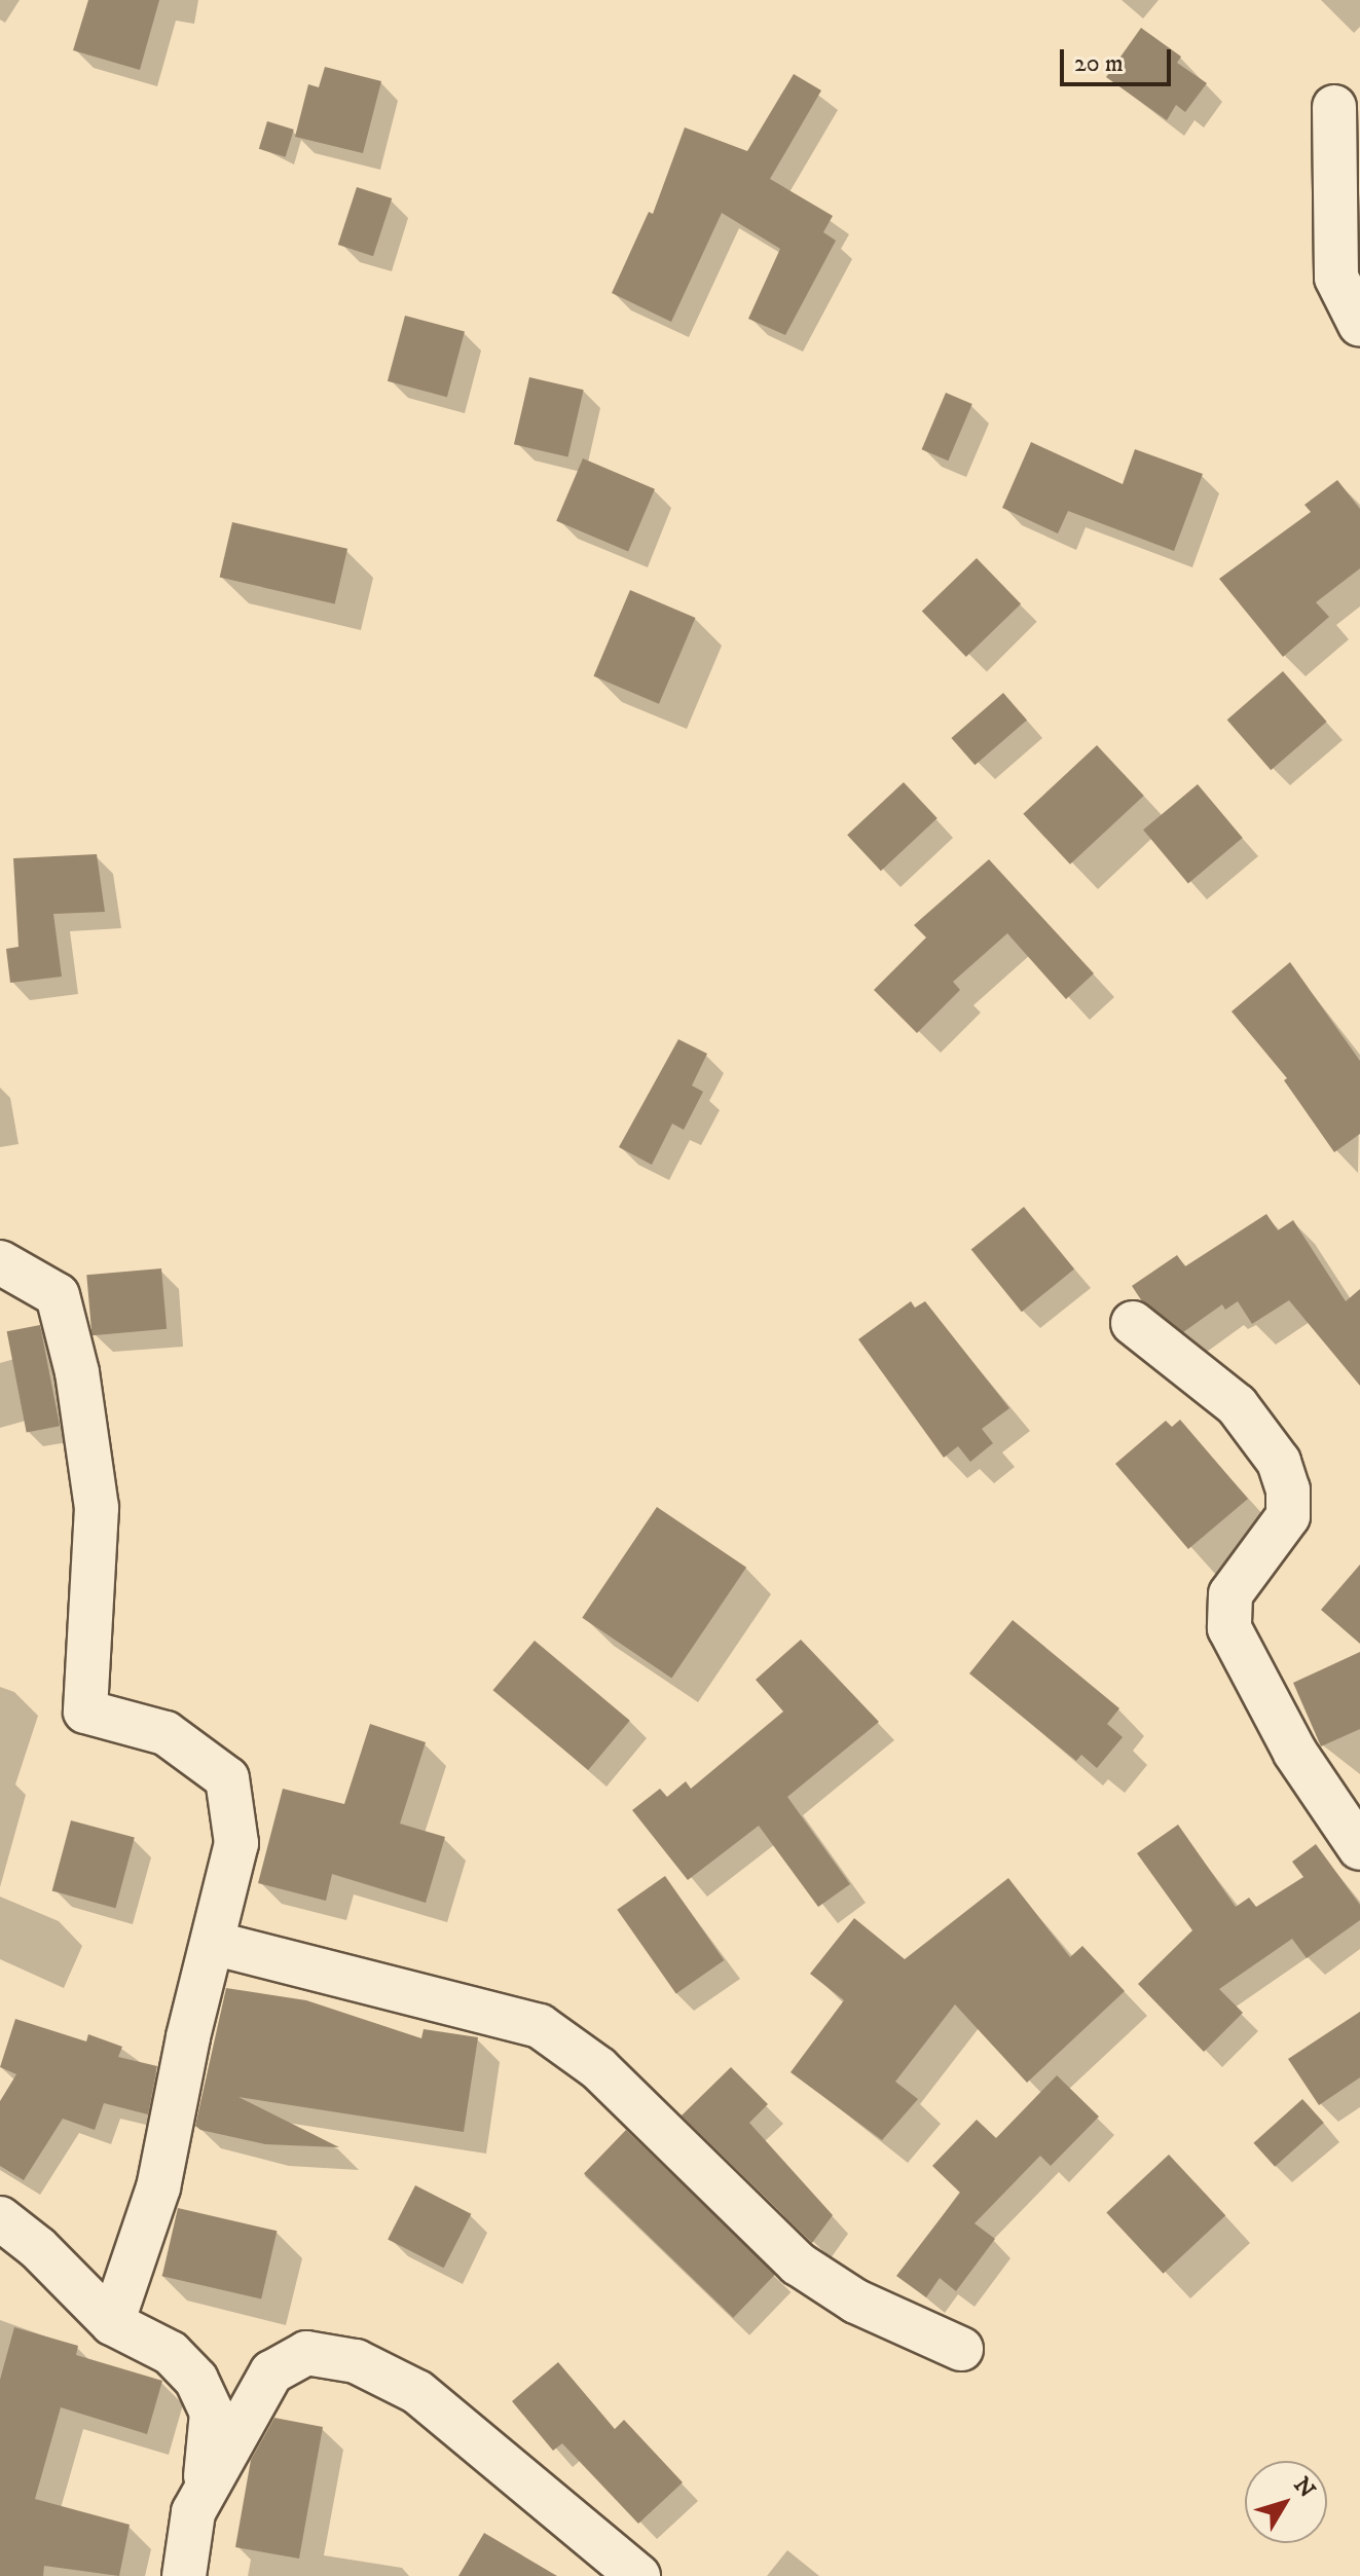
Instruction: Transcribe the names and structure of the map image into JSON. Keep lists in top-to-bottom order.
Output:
{
  "scale_bar": "20 m",
  "north": "top right"
}
